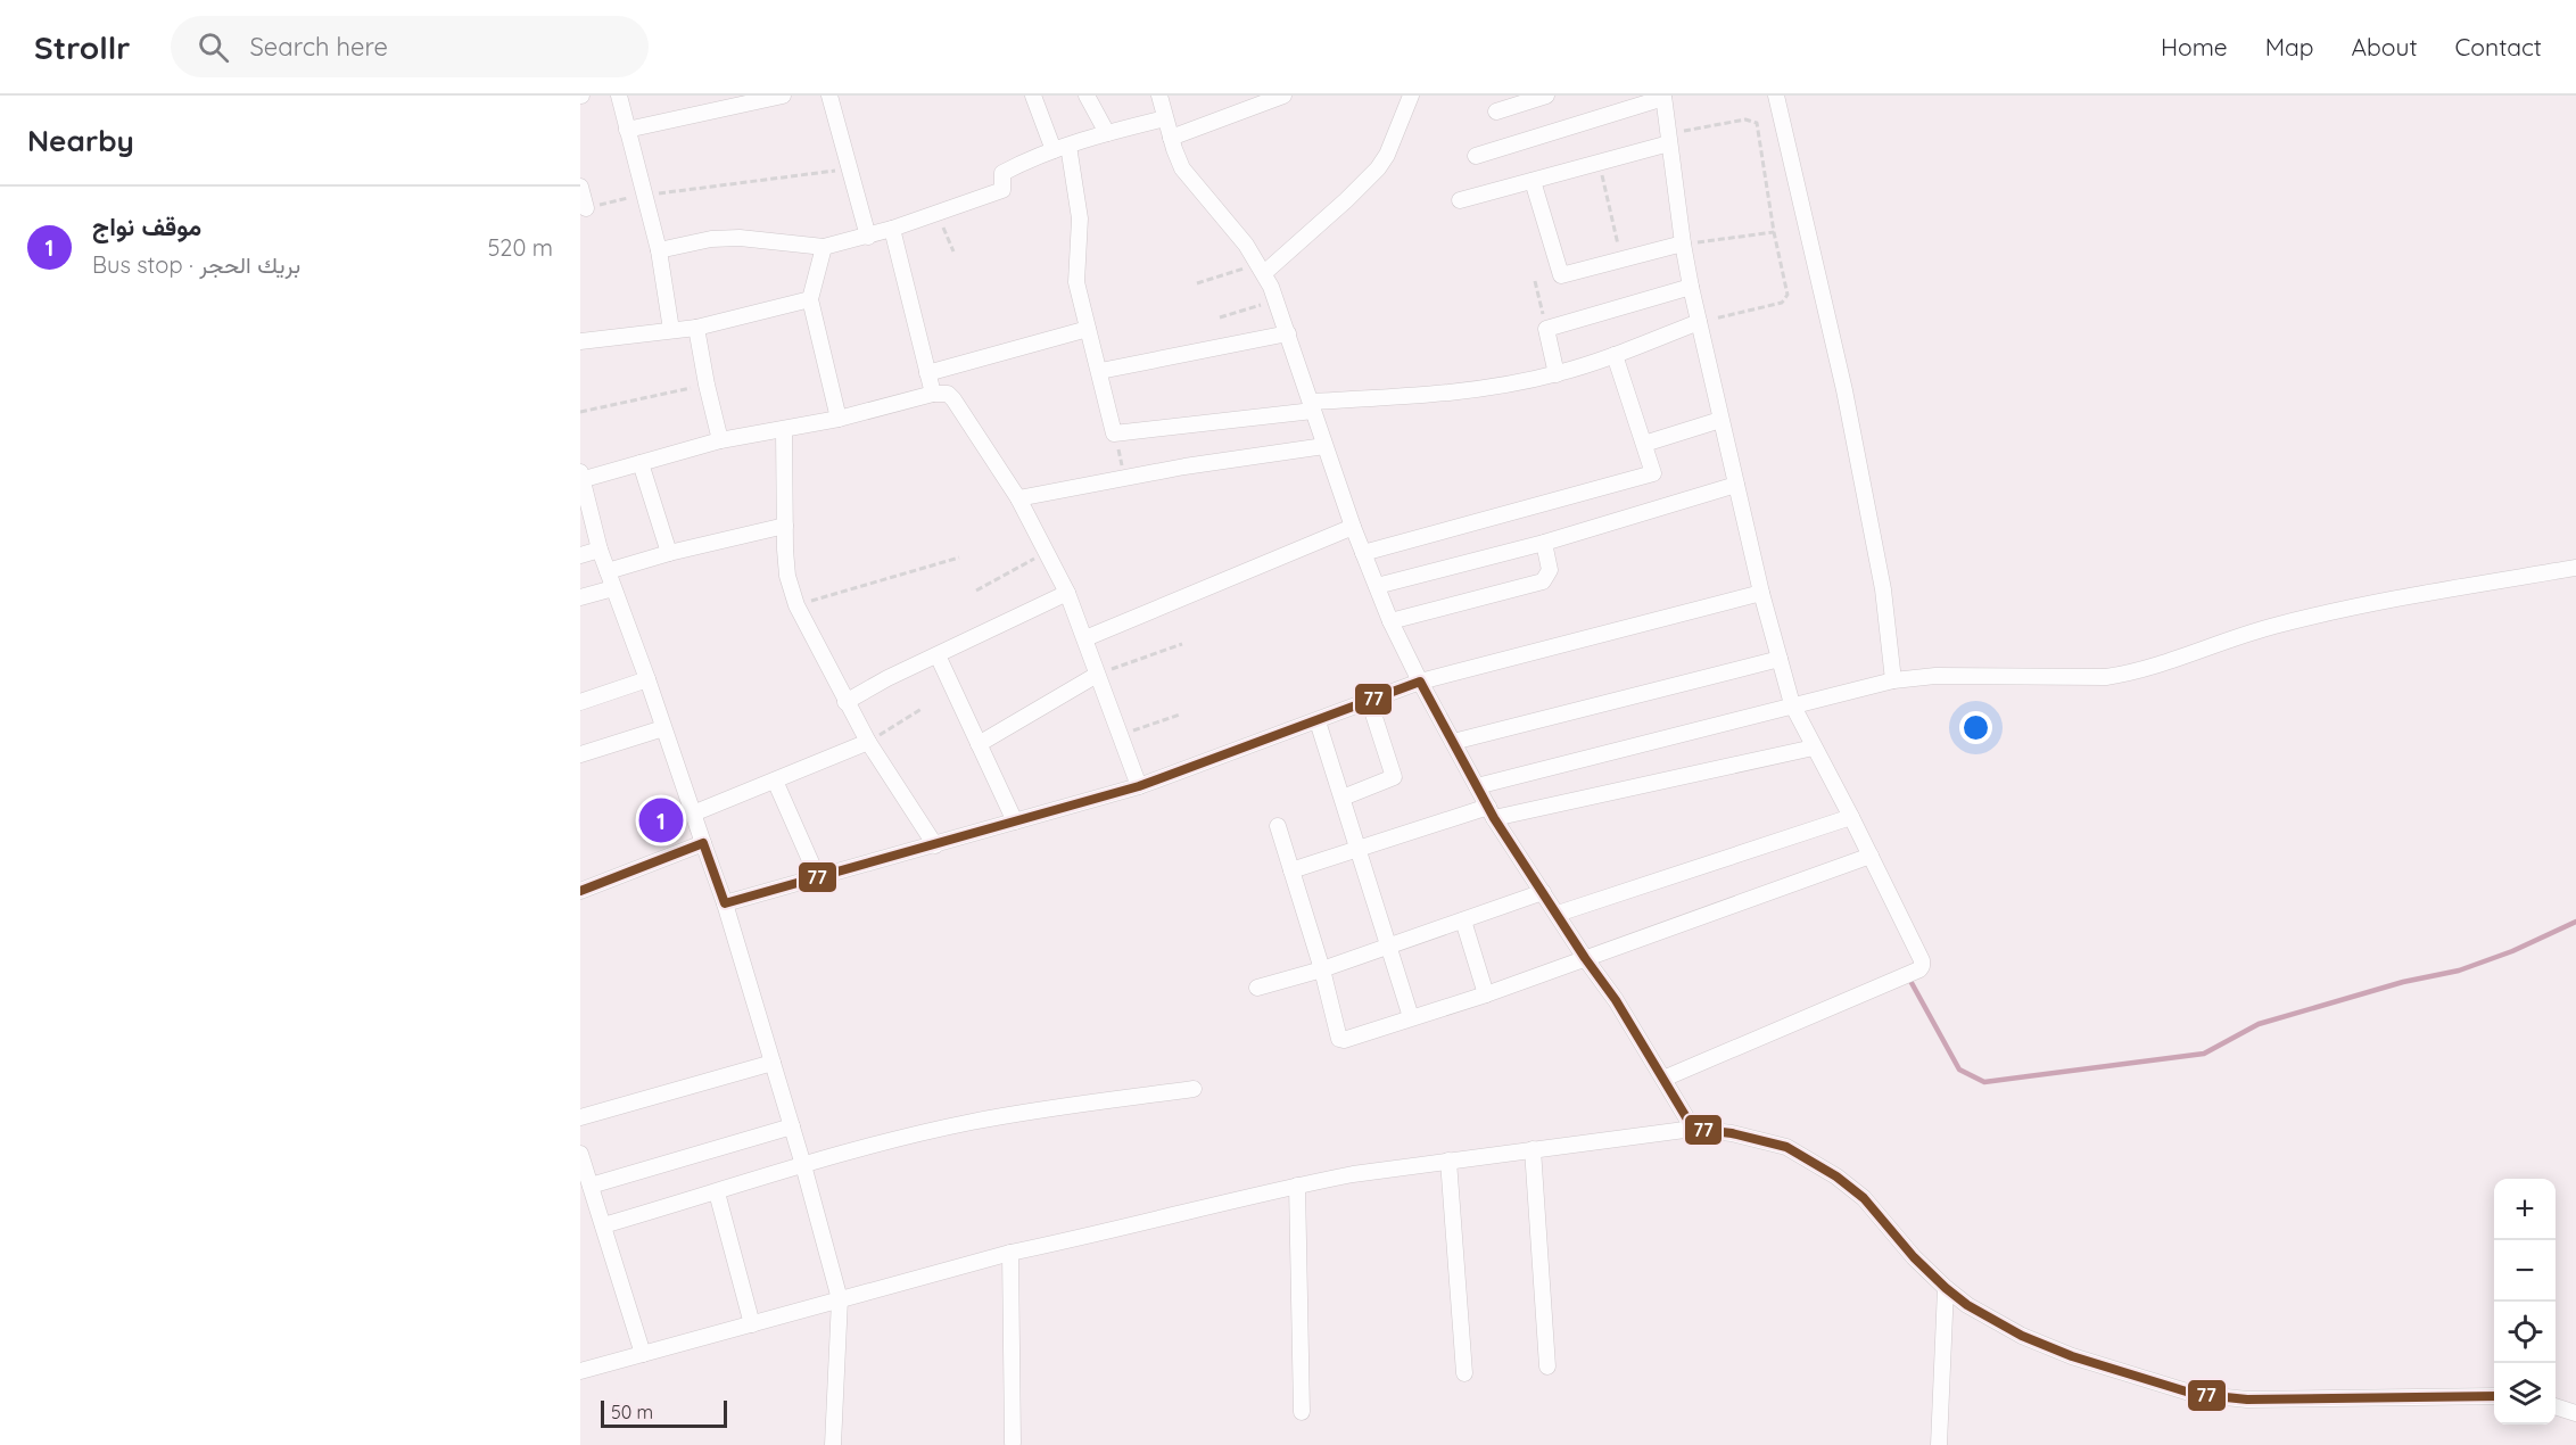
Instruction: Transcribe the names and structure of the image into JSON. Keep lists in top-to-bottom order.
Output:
{
  "lines": ["transit line 77"],
  "scale_bar": "50 m",
  "page": {
    "header": "Strollr",
    "search": "Search here",
    "nav": [
      "Home",
      "Map",
      "About",
      "Contact"
    ],
    "heading": "Nearby",
    "list": [
      {
        "mark": "1",
        "name": "موقف نواج",
        "note": "Bus stop · بريك الحجر",
        "value": "520 m"
      }
    ],
    "pins": "1",
    "map_buttons": ["+", "−"],
    "scale": "50 m"
  }
}
